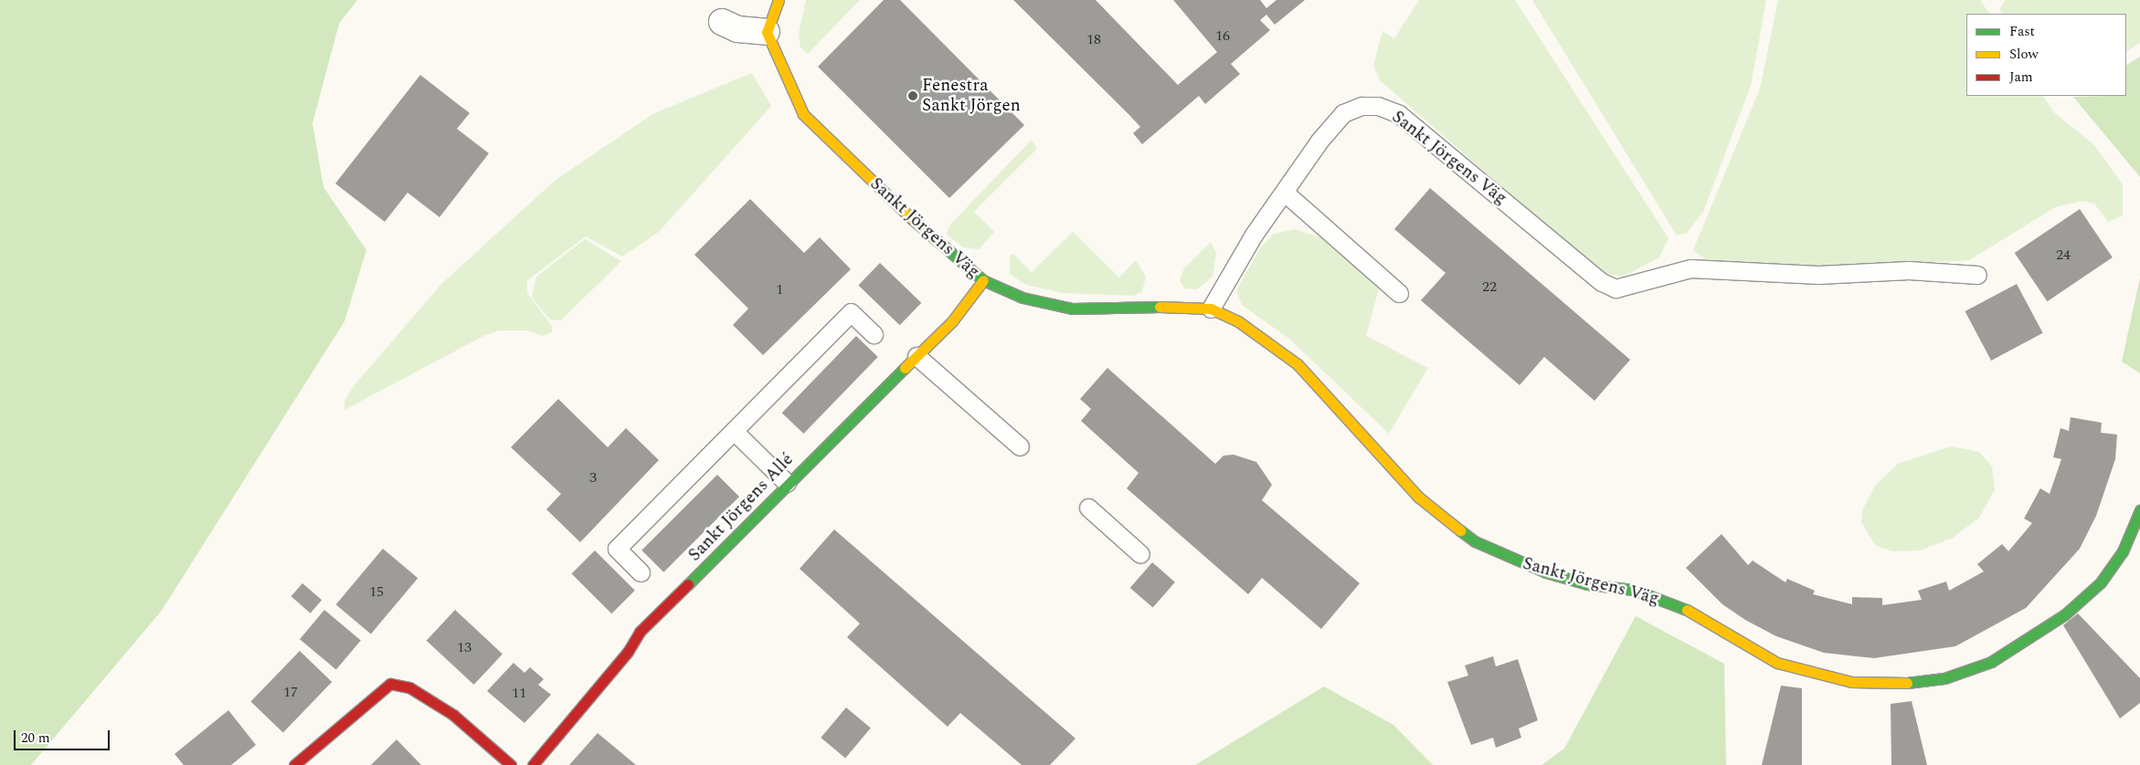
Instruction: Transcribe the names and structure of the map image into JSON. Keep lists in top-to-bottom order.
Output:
{
  "streets": {
    "street": ["Sankt Jörgens Väg", "Sankt Jörgens Allé"]
  },
  "crossings": [
    ["Sankt Jörgens Väg", "Sankt Jörgens Allé"]
  ],
  "places": ["Fenestra Sankt Jörgen"],
  "house_numbers": [
    "16",
    "18",
    "24",
    "22",
    "1",
    "3",
    "15",
    "13",
    "17",
    "11"
  ],
  "legend": ["Fast", "Slow", "Jam"],
  "scale_bar": "20 m"
}
